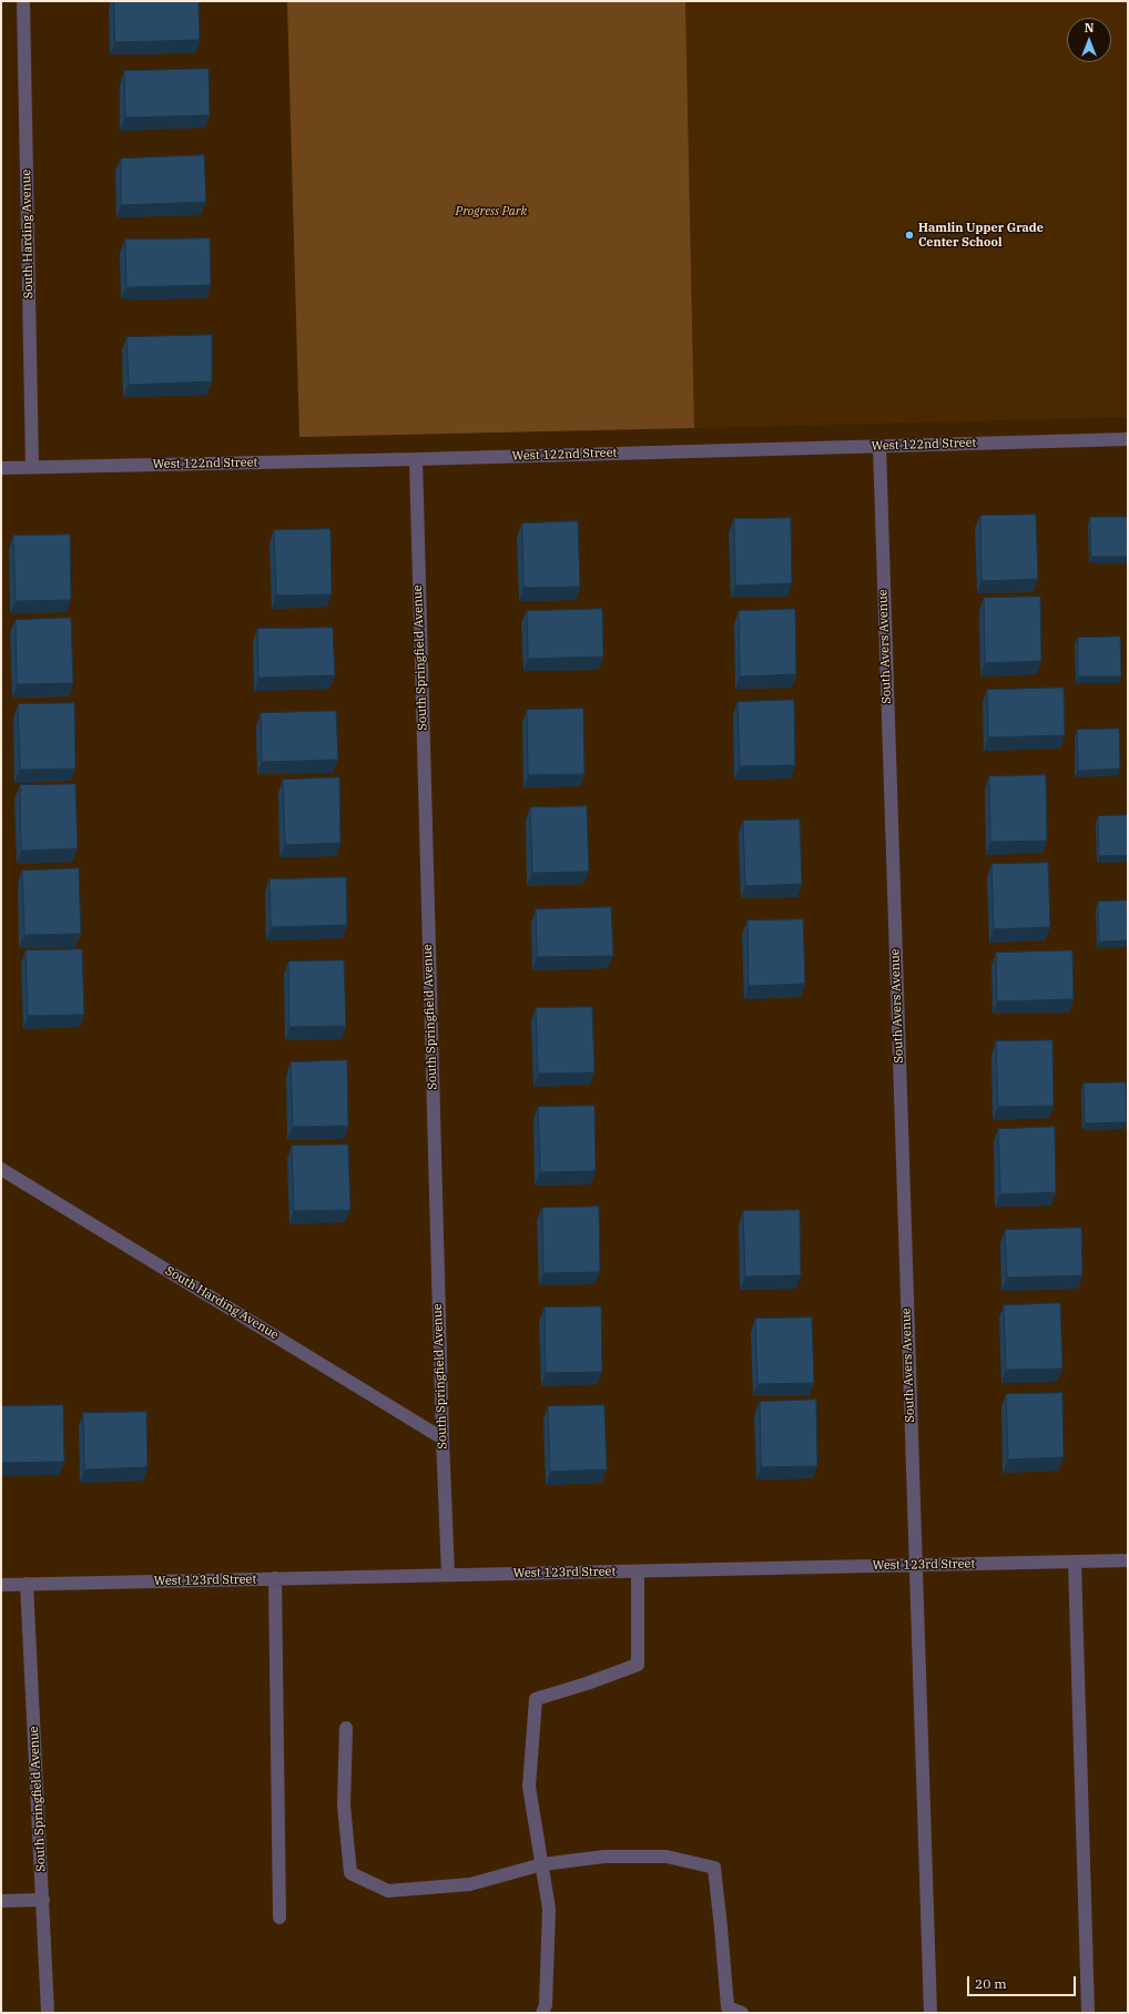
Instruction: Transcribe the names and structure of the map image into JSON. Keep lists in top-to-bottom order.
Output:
{
  "streets": {
    "street": [
      "South Harding Avenue",
      "West 122nd Street",
      "South Avers Avenue",
      "South Springfield Avenue",
      "West 123rd Street"
    ]
  },
  "crossings": [
    ["South Harding Avenue", "West 122nd Street"],
    ["South Harding Avenue", "South Springfield Avenue"],
    ["West 122nd Street", "South Avers Avenue"],
    ["West 122nd Street", "South Springfield Avenue"],
    ["South Avers Avenue", "West 123rd Street"],
    ["South Springfield Avenue", "West 123rd Street"]
  ],
  "parks": ["Progress Park"],
  "places": ["Hamlin Upper Grade Center School"],
  "scale_bar": "20 m",
  "north": "top"
}
